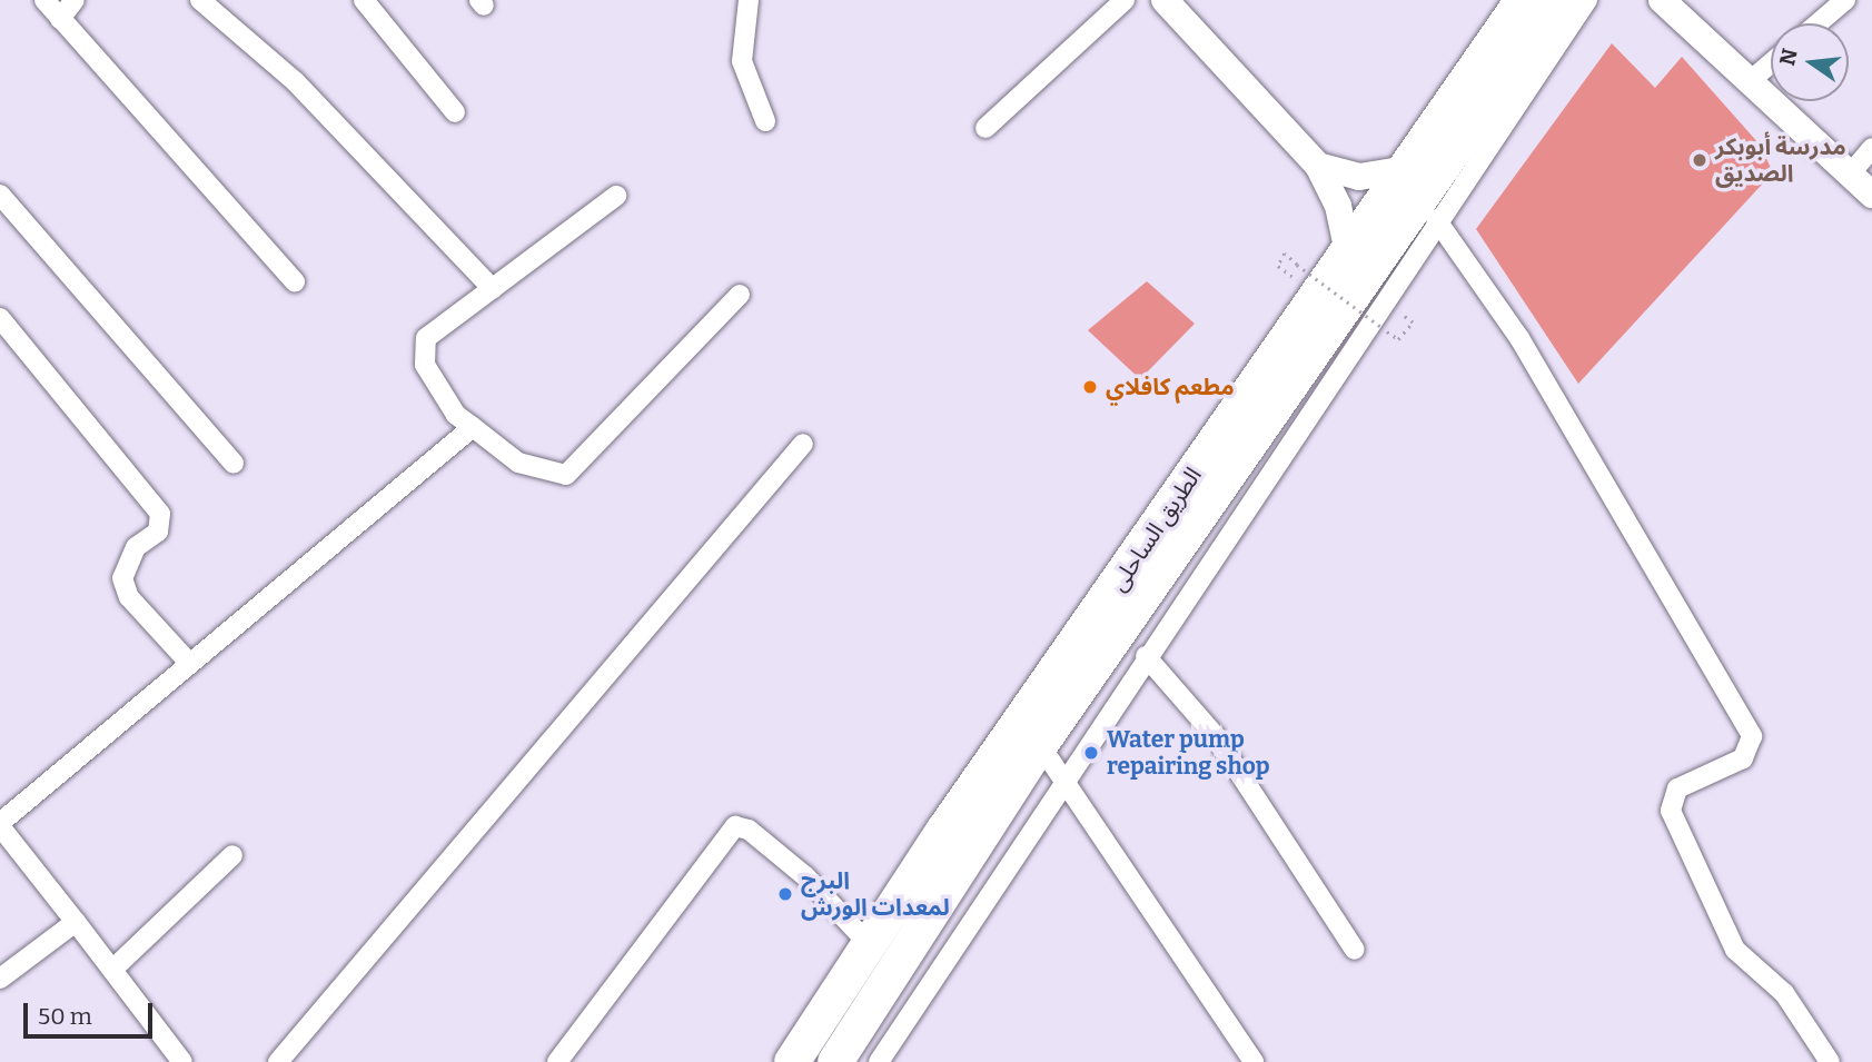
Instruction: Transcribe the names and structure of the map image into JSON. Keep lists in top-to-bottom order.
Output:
{
  "streets": {
    "highway": ["الطريق الساحلى"]
  },
  "places": [
    "مدرسة أبوبكر الصديق",
    "مطعم كافلاي",
    "Water pump repairing shop",
    "البرج لمعدات الورش"
  ],
  "scale_bar": "50 m",
  "north": "left"
}
